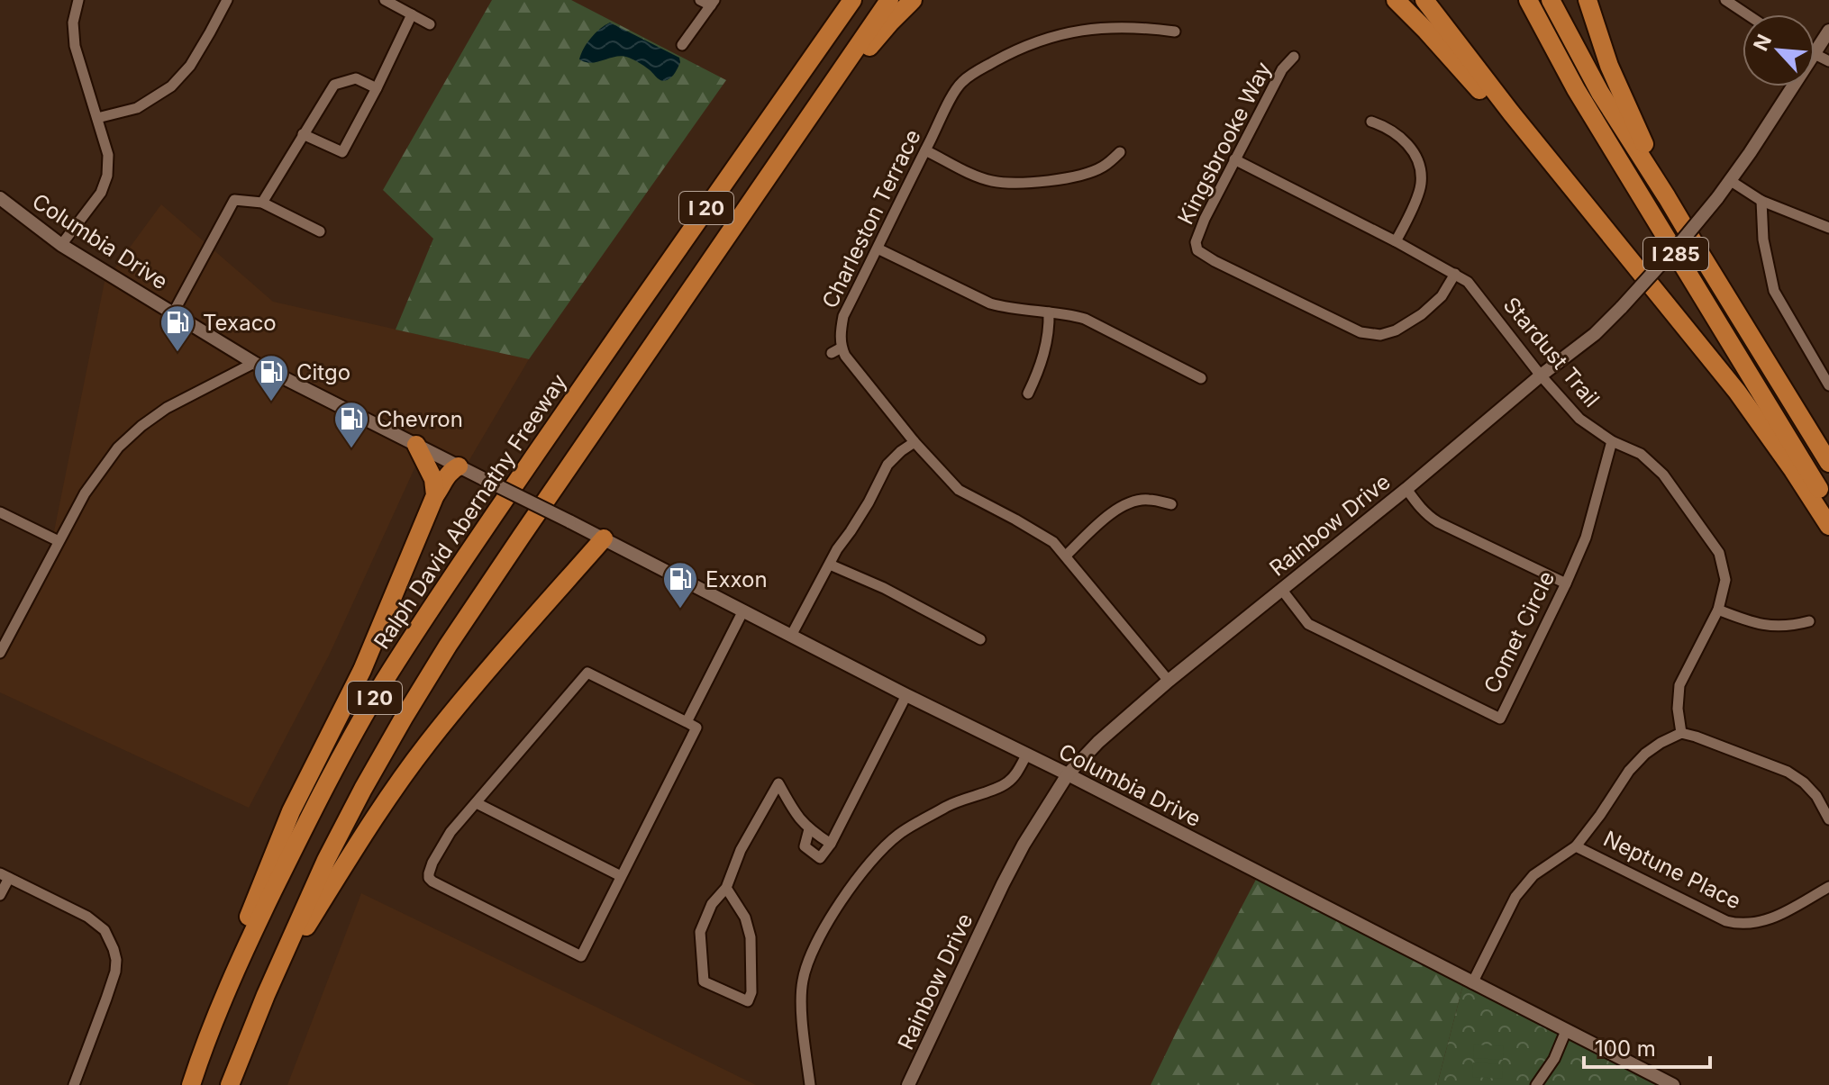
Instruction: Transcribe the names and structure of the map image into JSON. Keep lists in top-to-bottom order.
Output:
{
  "streets": {
    "highway": ["I 20", "I 285", "Ralph David Abernathy Freeway"],
    "main road": ["Columbia Drive", "Rainbow Drive"],
    "street": [
      "Kingsbrooke Way",
      "Charleston Terrace",
      "Stardust Trail",
      "Comet Circle",
      "Neptune Place"
    ]
  },
  "crossings": [
    ["Kingsbrooke Way", "Stardust Trail"],
    ["Charleston Terrace", "Rainbow Drive"],
    ["Columbia Drive", "Rainbow Drive"],
    ["Stardust Trail", "Rainbow Drive"],
    ["Stardust Trail", "Comet Circle"],
    ["Rainbow Drive", "Comet Circle"]
  ],
  "places": {
    "fuel station": [
      "Texaco",
      "Citgo",
      "Chevron",
      "Exxon"
    ]
  },
  "scale_bar": "100 m",
  "north": "top left"
}
